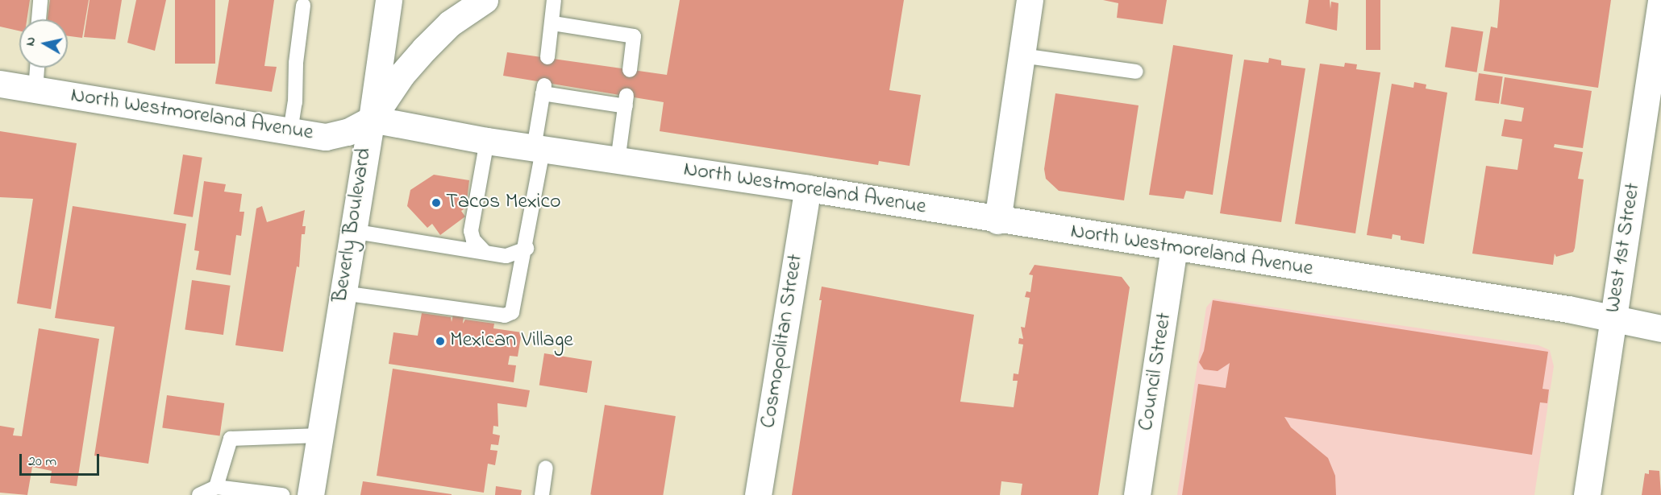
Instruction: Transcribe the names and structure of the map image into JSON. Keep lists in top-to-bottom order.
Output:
{
  "streets": {
    "street": [
      "North Westmoreland Avenue",
      "Beverly Boulevard",
      "West 1st Street",
      "Cosmopolitan Street",
      "Council Street"
    ]
  },
  "crossings": [
    ["North Westmoreland Avenue", "Beverly Boulevard"],
    ["North Westmoreland Avenue", "West 1st Street"],
    ["North Westmoreland Avenue", "Cosmopolitan Street"],
    ["North Westmoreland Avenue", "Council Street"]
  ],
  "places": ["Tacos Mexico", "Mexican Village"],
  "scale_bar": "20 m",
  "north": "left"
}
